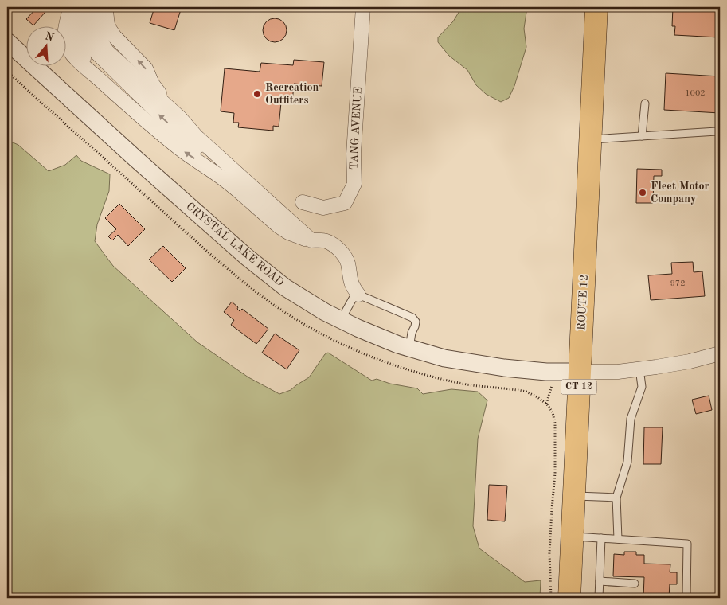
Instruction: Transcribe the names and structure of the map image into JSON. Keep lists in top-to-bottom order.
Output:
{
  "streets": {
    "highway": ["ROUTE 12", "CT 12"],
    "street": ["TANG AVENUE", "CRYSTAL LAKE ROAD"]
  },
  "crossings": [
    ["CRYSTAL LAKE ROAD", "ROUTE 12"]
  ],
  "places": ["Recreation Outfiters", "Fleet Motor Company"],
  "house_numbers": ["1002", "972"],
  "north": "top"
}
